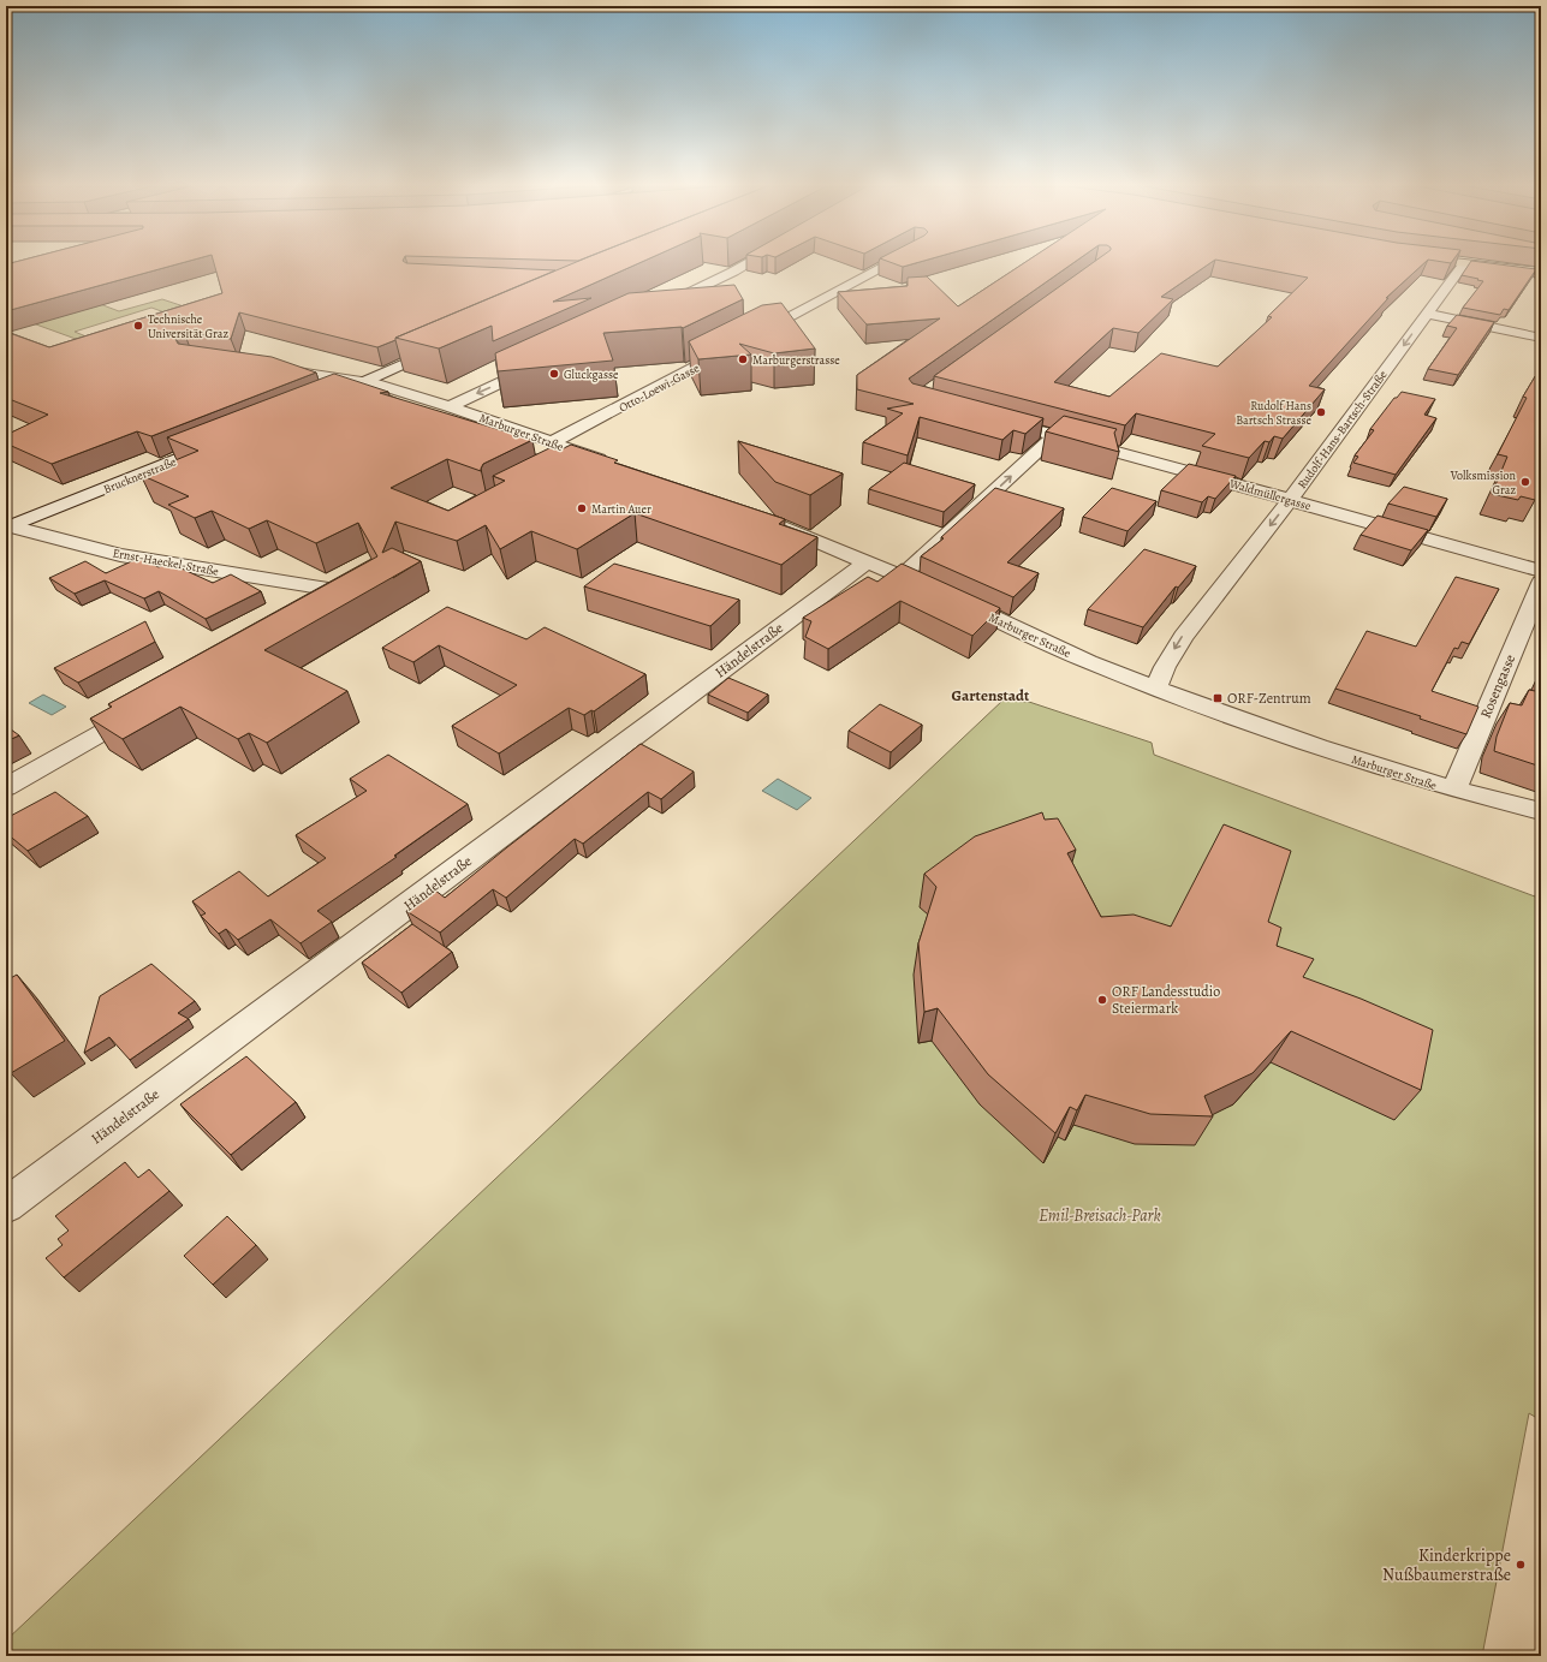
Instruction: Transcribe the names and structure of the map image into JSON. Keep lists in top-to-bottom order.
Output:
{
  "streets": {
    "street": [
      "Otto-Loewi-Gasse",
      "Rudolf-Hans-Bartsch-Straße",
      "Marburger Straße",
      "Brucknerstraße",
      "Waldmüllergasse",
      "Ernst-Haeckel-Straße",
      "Händelstraße",
      "Rosengasse"
    ]
  },
  "crossings": [
    ["Otto-Loewi-Gasse", "Marburger Straße"],
    ["Rudolf-Hans-Bartsch-Straße", "Marburger Straße"],
    ["Rudolf-Hans-Bartsch-Straße", "Waldmüllergasse"],
    ["Marburger Straße", "Händelstraße"],
    ["Marburger Straße", "Rosengasse"],
    ["Brucknerstraße", "Ernst-Haeckel-Straße"]
  ],
  "one_way": ["Rudolf-Hans-Bartsch-Straße"],
  "districts": ["Gartenstadt"],
  "parks": ["Emil-Breisach-Park"],
  "places": {
    "other": [
      "Technische Universität Graz",
      "Marburgerstrasse",
      "Gluckgasse",
      "Rudolf Hans Bartsch Strasse",
      "Volksmission Graz",
      "Martin Auer",
      "ORF Landesstudio Steiermark",
      "Kinderkrippe Nußbaumerstraße"
    ],
    "transit": ["ORF-Zentrum"]
  }
}
